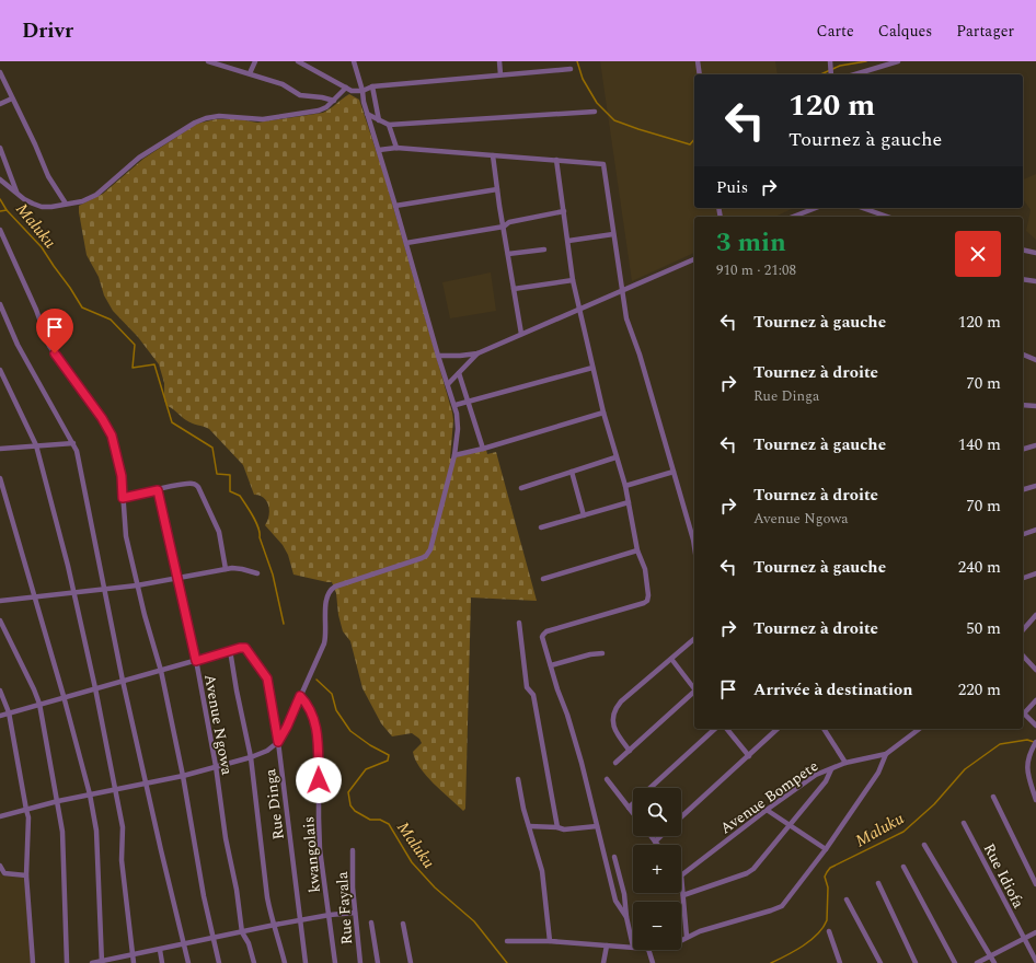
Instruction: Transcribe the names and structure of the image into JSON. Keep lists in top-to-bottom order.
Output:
{
  "streets": {
    "street": [
      "Avenue Ngowa",
      "Avenue Bompete",
      "Rue Dinga",
      "kwangolais",
      "Rue Idiofa",
      "Rue Fayala"
    ]
  },
  "water": ["Maluku"],
  "page": {
    "header": "Drivr",
    "nav": ["Carte", "Calques", "Partager"],
    "turn": ["120 m", "Tournez à gauche"],
    "then": "Puis",
    "heading": ["3 min", "910 m · 21:08"],
    "list": [
      {
        "name": "Tournez à gauche",
        "value": "120 m"
      },
      {
        "name": "Tournez à droite",
        "note": "Rue Dinga",
        "value": "70 m"
      },
      {
        "name": "Tournez à gauche",
        "value": "140 m"
      },
      {
        "name": "Tournez à droite",
        "note": "Avenue Ngowa",
        "value": "70 m"
      },
      {
        "name": "Tournez à gauche",
        "value": "240 m"
      },
      {
        "name": "Tournez à droite",
        "value": "50 m"
      },
      {
        "name": "Arrivée à destination",
        "value": "220 m"
      }
    ],
    "map_buttons": ["+", "−"]
  }
}
